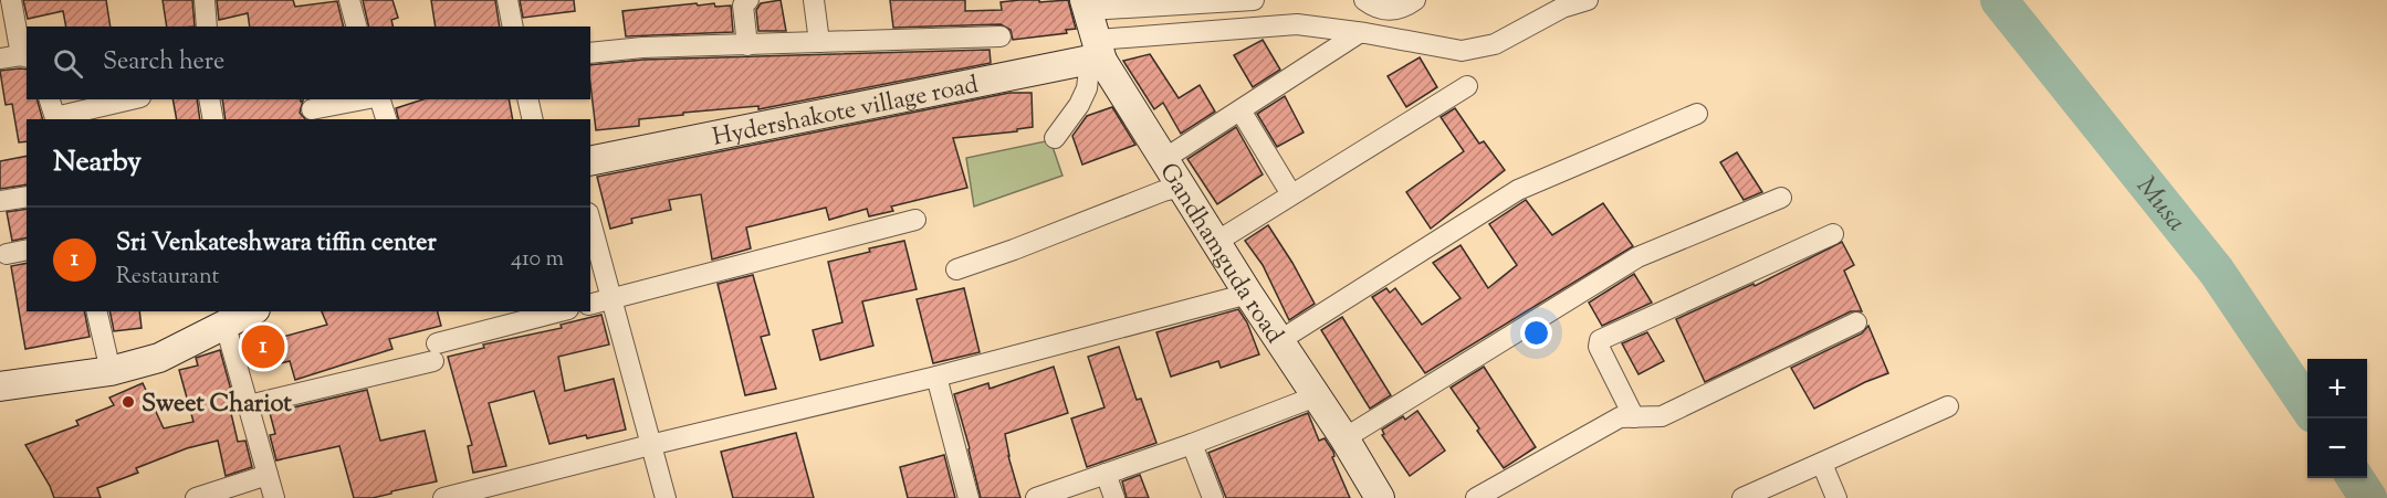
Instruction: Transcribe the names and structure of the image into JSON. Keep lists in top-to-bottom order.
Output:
{
  "streets": {
    "street": ["Hydershakote village road", "Gandhamguda road"]
  },
  "crossings": [
    ["Hydershakote village road", "Gandhamguda road"]
  ],
  "water": ["Musa"],
  "places": ["Sweet Chariot"],
  "page": {
    "search": "Search here",
    "heading": "Nearby",
    "list": [
      {
        "mark": "1",
        "name": "Sri Venkateshwara tiffin center",
        "note": "Restaurant",
        "value": "410 m"
      }
    ],
    "pins": "1",
    "map_buttons": ["+", "−"]
  }
}
